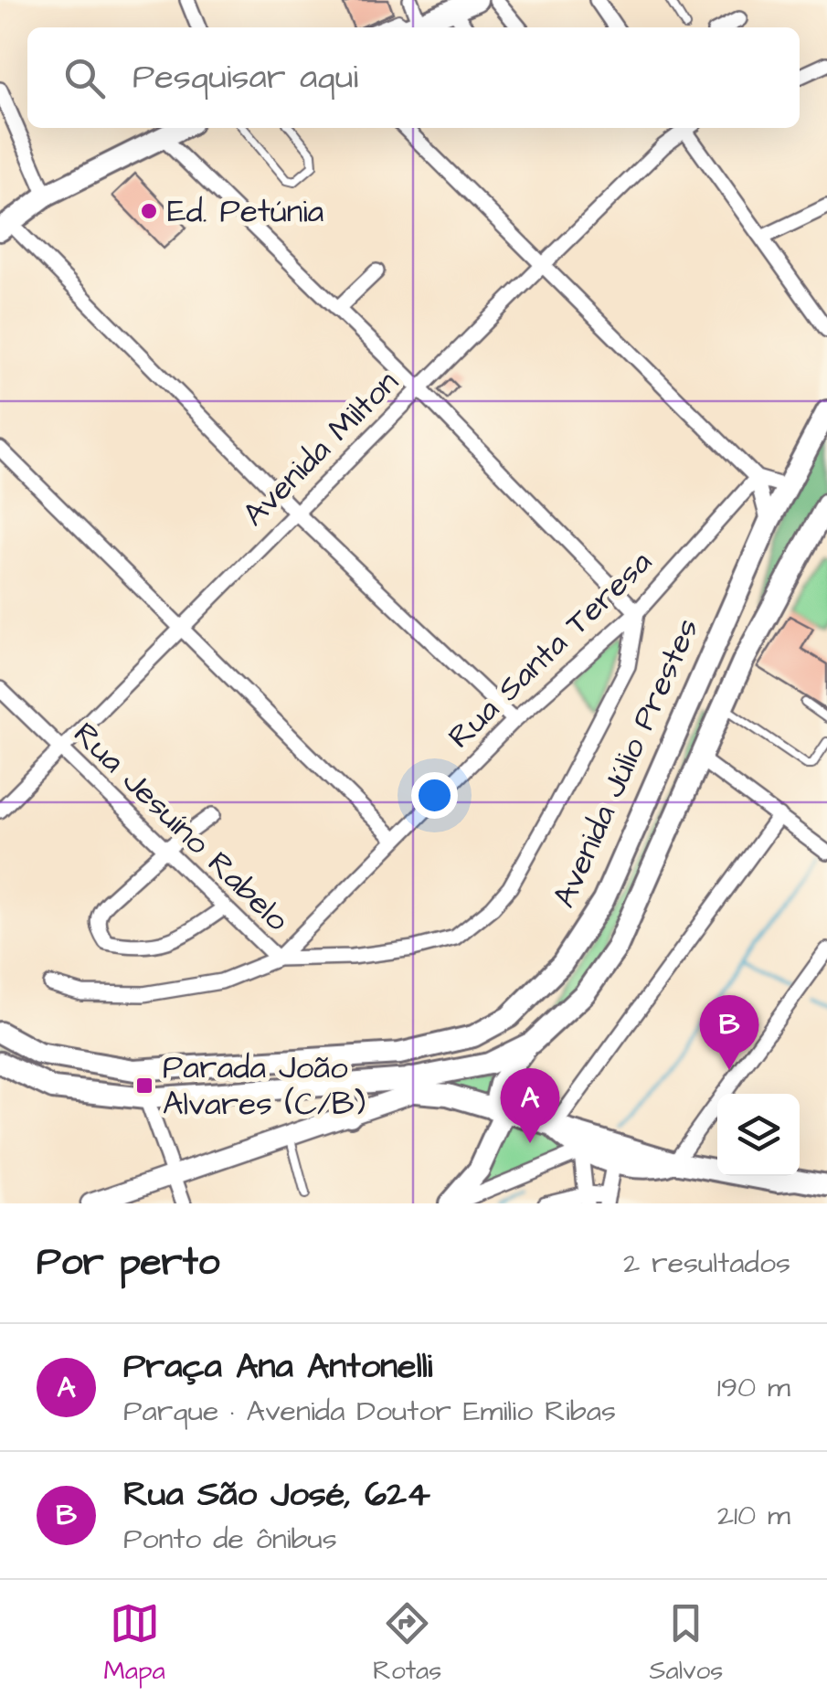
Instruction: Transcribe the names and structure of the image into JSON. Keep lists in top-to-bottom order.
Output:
{
  "streets": {
    "main road": ["Avenida Júlio Prestes"],
    "street": ["Avenida Milton", "Rua Santa Teresa", "Rua Jesuíno Rabelo"]
  },
  "crossings": [
    ["Avenida Milton", "Rua Jesuíno Rabelo"],
    ["Rua Santa Teresa", "Rua Jesuíno Rabelo"]
  ],
  "places": {
    "other": ["Ed. Petúnia"],
    "transit": ["Parada João Alvares (C/B)"]
  },
  "page": {
    "search": "Pesquisar aqui",
    "pins": ["B", "A"],
    "heading": ["Por perto", "2 resultados"],
    "list": [
      {
        "mark": "A",
        "name": "Praça Ana Antonelli",
        "note": "Parque · Avenida Doutor Emilio Ribas",
        "value": "190 m"
      },
      {
        "mark": "B",
        "name": "Rua São José, 624",
        "note": "Ponto de ônibus",
        "value": "210 m"
      }
    ],
    "nav": ["Mapa", "Rotas", "Salvos"]
  }
}
